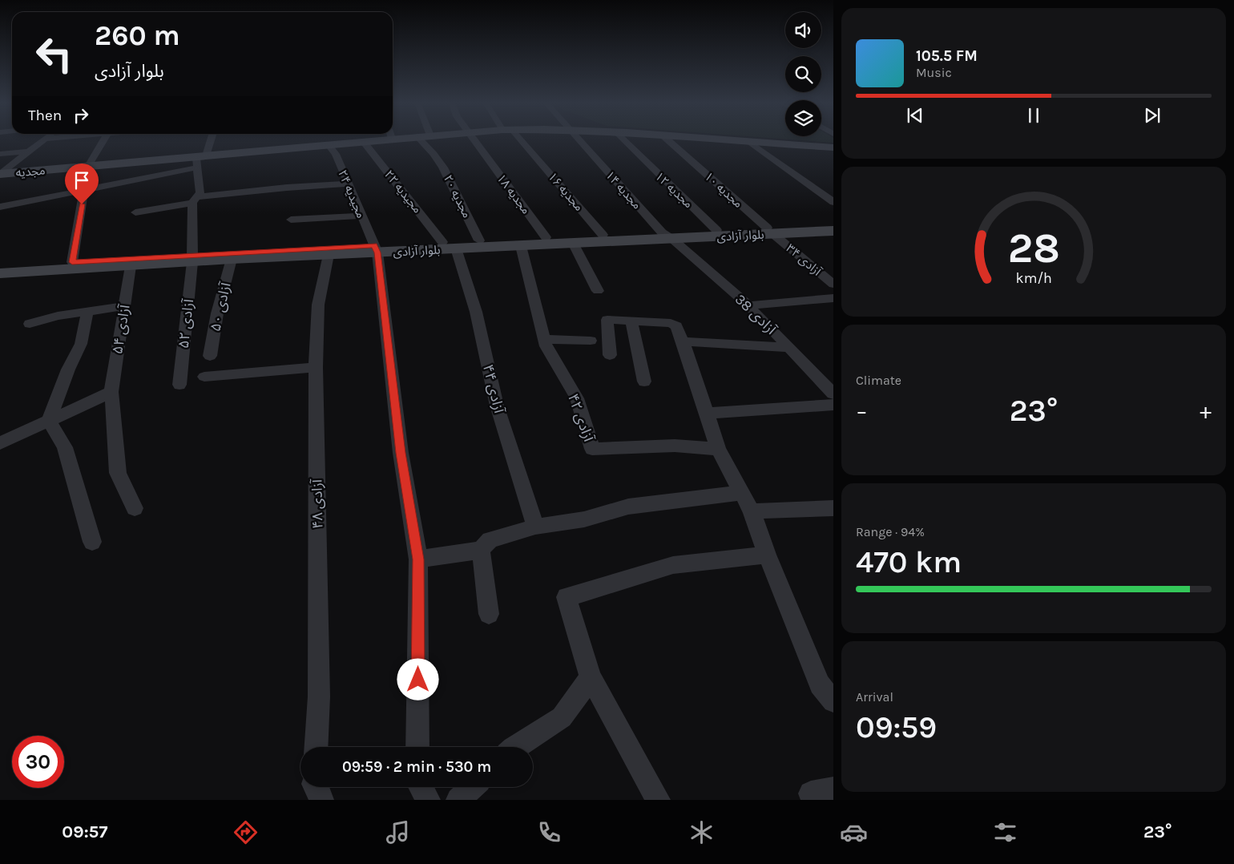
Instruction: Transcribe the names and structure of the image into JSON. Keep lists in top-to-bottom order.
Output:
{
  "streets": {
    "street": [
      "مجدیه",
      "مجدیه ۱۴",
      "مجدیه ۱۲",
      "مجدیه ۱۰",
      "مجیدیه ۲۲",
      "مجدیه ۱۶",
      "مجیدیه ۲۴",
      "مجدیه ۱۸",
      "مجدیه ۲۰",
      "بلوار آزادی",
      "آزادی ۳۴",
      "آزادی ۵۰",
      "آزادی 38",
      "آزادی ۵۲",
      "آزادی ۵۴",
      "آزادی ۴۴",
      "آزادی ۴۲",
      "آزادی ۴۸"
    ]
  },
  "crossings": [
    ["مجدیه", "مجیدیه ۲۲"],
    ["مجدیه", "مجیدیه ۲۴"],
    ["مجدیه", "آزادی ۵۲"],
    ["مجدیه ۱۴", "بلوار آزادی"],
    ["مجدیه ۱۴", "آزادی 38"],
    ["مجدیه ۱۲", "بلوار آزادی"],
    ["مجدیه ۱۰", "بلوار آزادی"],
    ["مجدیه ۱۰", "آزادی ۳۴"],
    ["مجیدیه ۲۲", "بلوار آزادی"],
    ["مجیدیه ۲۲", "آزادی ۴۴"],
    ["مجدیه ۱۶", "بلوار آزادی"],
    ["مجیدیه ۲۴", "بلوار آزادی"],
    ["مجدیه ۱۸", "بلوار آزادی"],
    ["مجدیه ۲۰", "بلوار آزادی"],
    ["بلوار آزادی", "آزادی ۳۴"],
    ["بلوار آزادی", "آزادی ۵۰"],
    ["بلوار آزادی", "آزادی 38"],
    ["بلوار آزادی", "آزادی ۵۲"],
    ["بلوار آزادی", "آزادی ۵۴"],
    ["بلوار آزادی", "آزادی ۴۴"],
    ["بلوار آزادی", "آزادی ۴۲"],
    ["بلوار آزادی", "آزادی ۴۸"]
  ],
  "page": {
    "turn": ["260 m", "بلوار آزادی"],
    "song": ["105.5 FM", "Music"],
    "then": "Then",
    "tile": [
      "Climate",
      ["Range · 94%", "470 km"],
      ["Arrival", "09:59"]
    ],
    "heat": ["−", "23°", "+"],
    "limit": "30",
    "trip": "09:59 · 2 min · 530 m",
    "tabs": ["09:57", "23°"],
    "gauge": ["28", "km/h"]
  }
}
